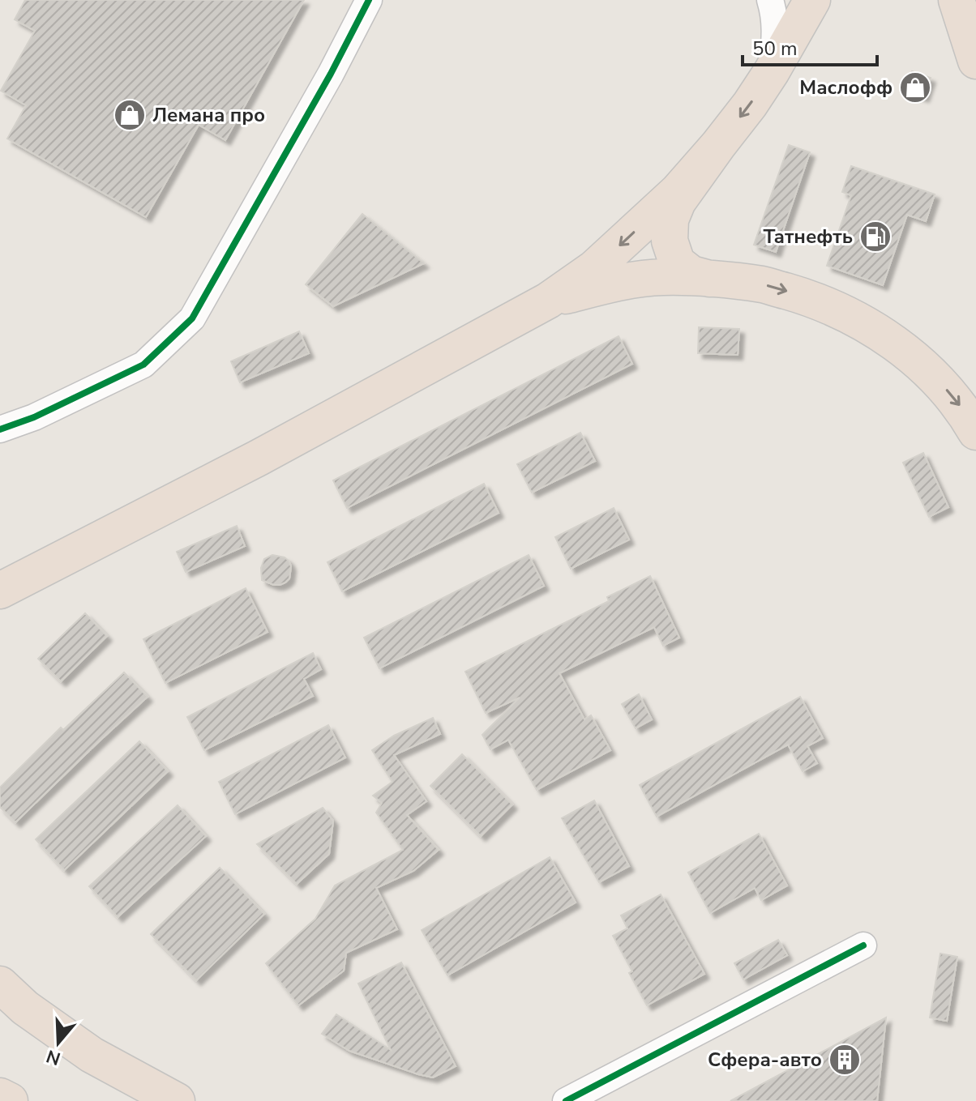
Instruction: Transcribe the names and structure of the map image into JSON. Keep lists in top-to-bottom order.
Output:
{
  "places": {
    "shop": ["Маслофф", "Лемана про"],
    "fuel station": ["Татнефть"],
    "building": ["Сфера-авто"]
  },
  "scale_bar": "50 m",
  "north": "bottom"
}
